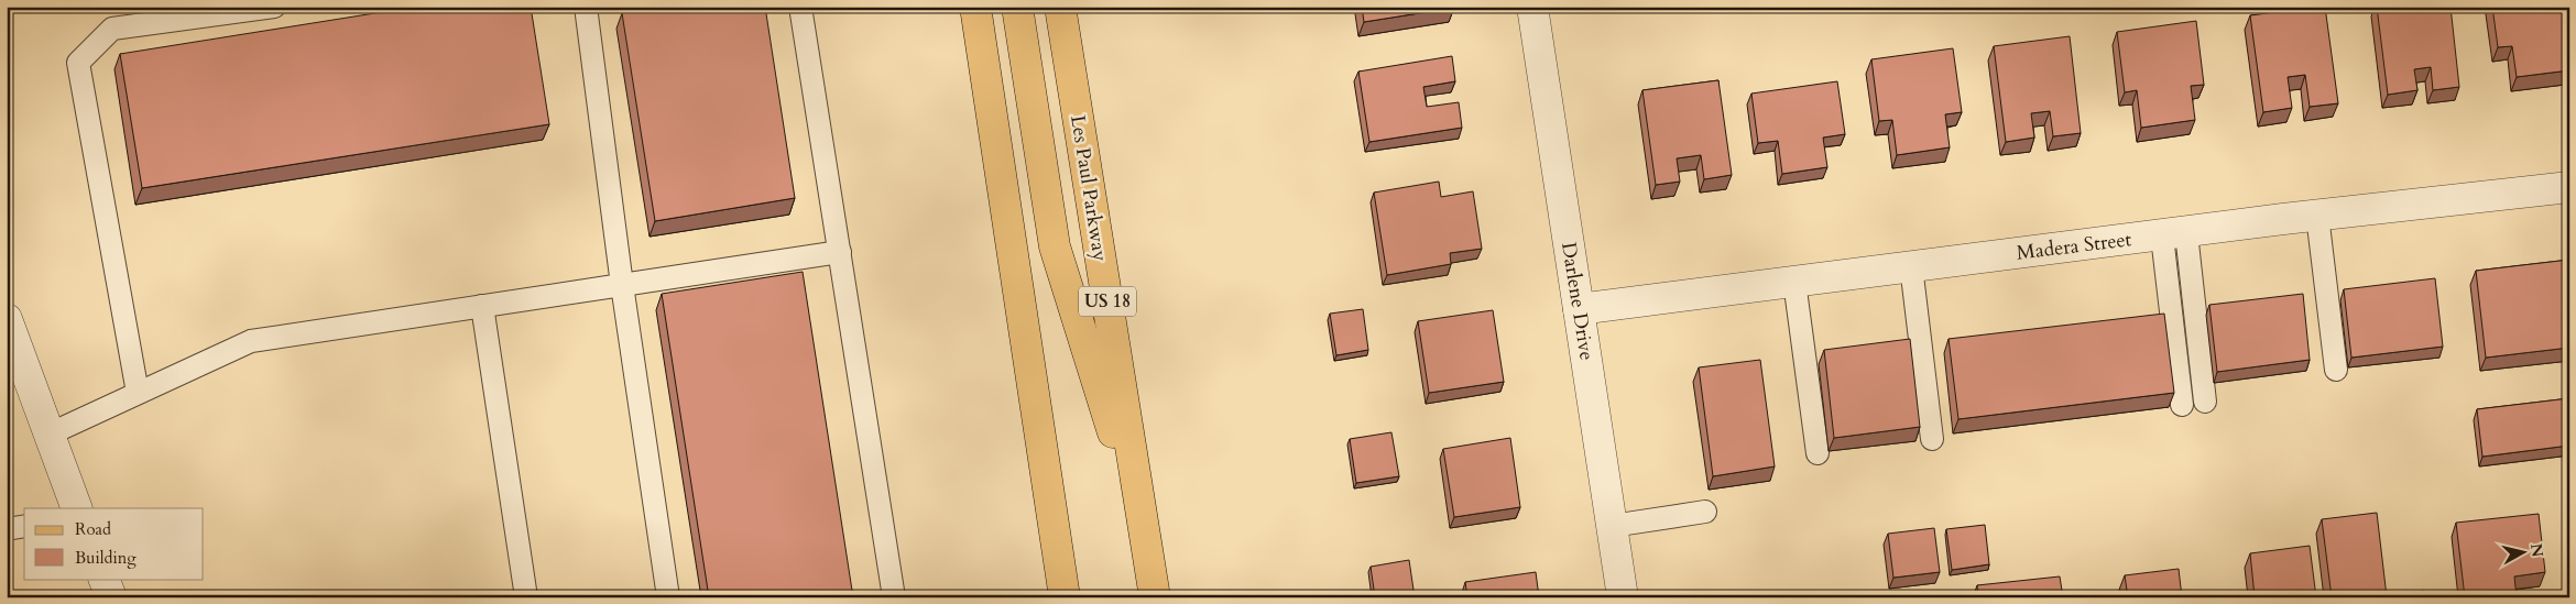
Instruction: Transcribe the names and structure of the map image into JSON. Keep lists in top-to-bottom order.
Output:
{
  "streets": {
    "main road": ["Les Paul Parkway", "US 18"],
    "street": ["Madera Street", "Darlene Drive"]
  },
  "crossings": [
    ["Madera Street", "Darlene Drive"]
  ],
  "legend": ["Road", "Building"],
  "north": "right"
}
